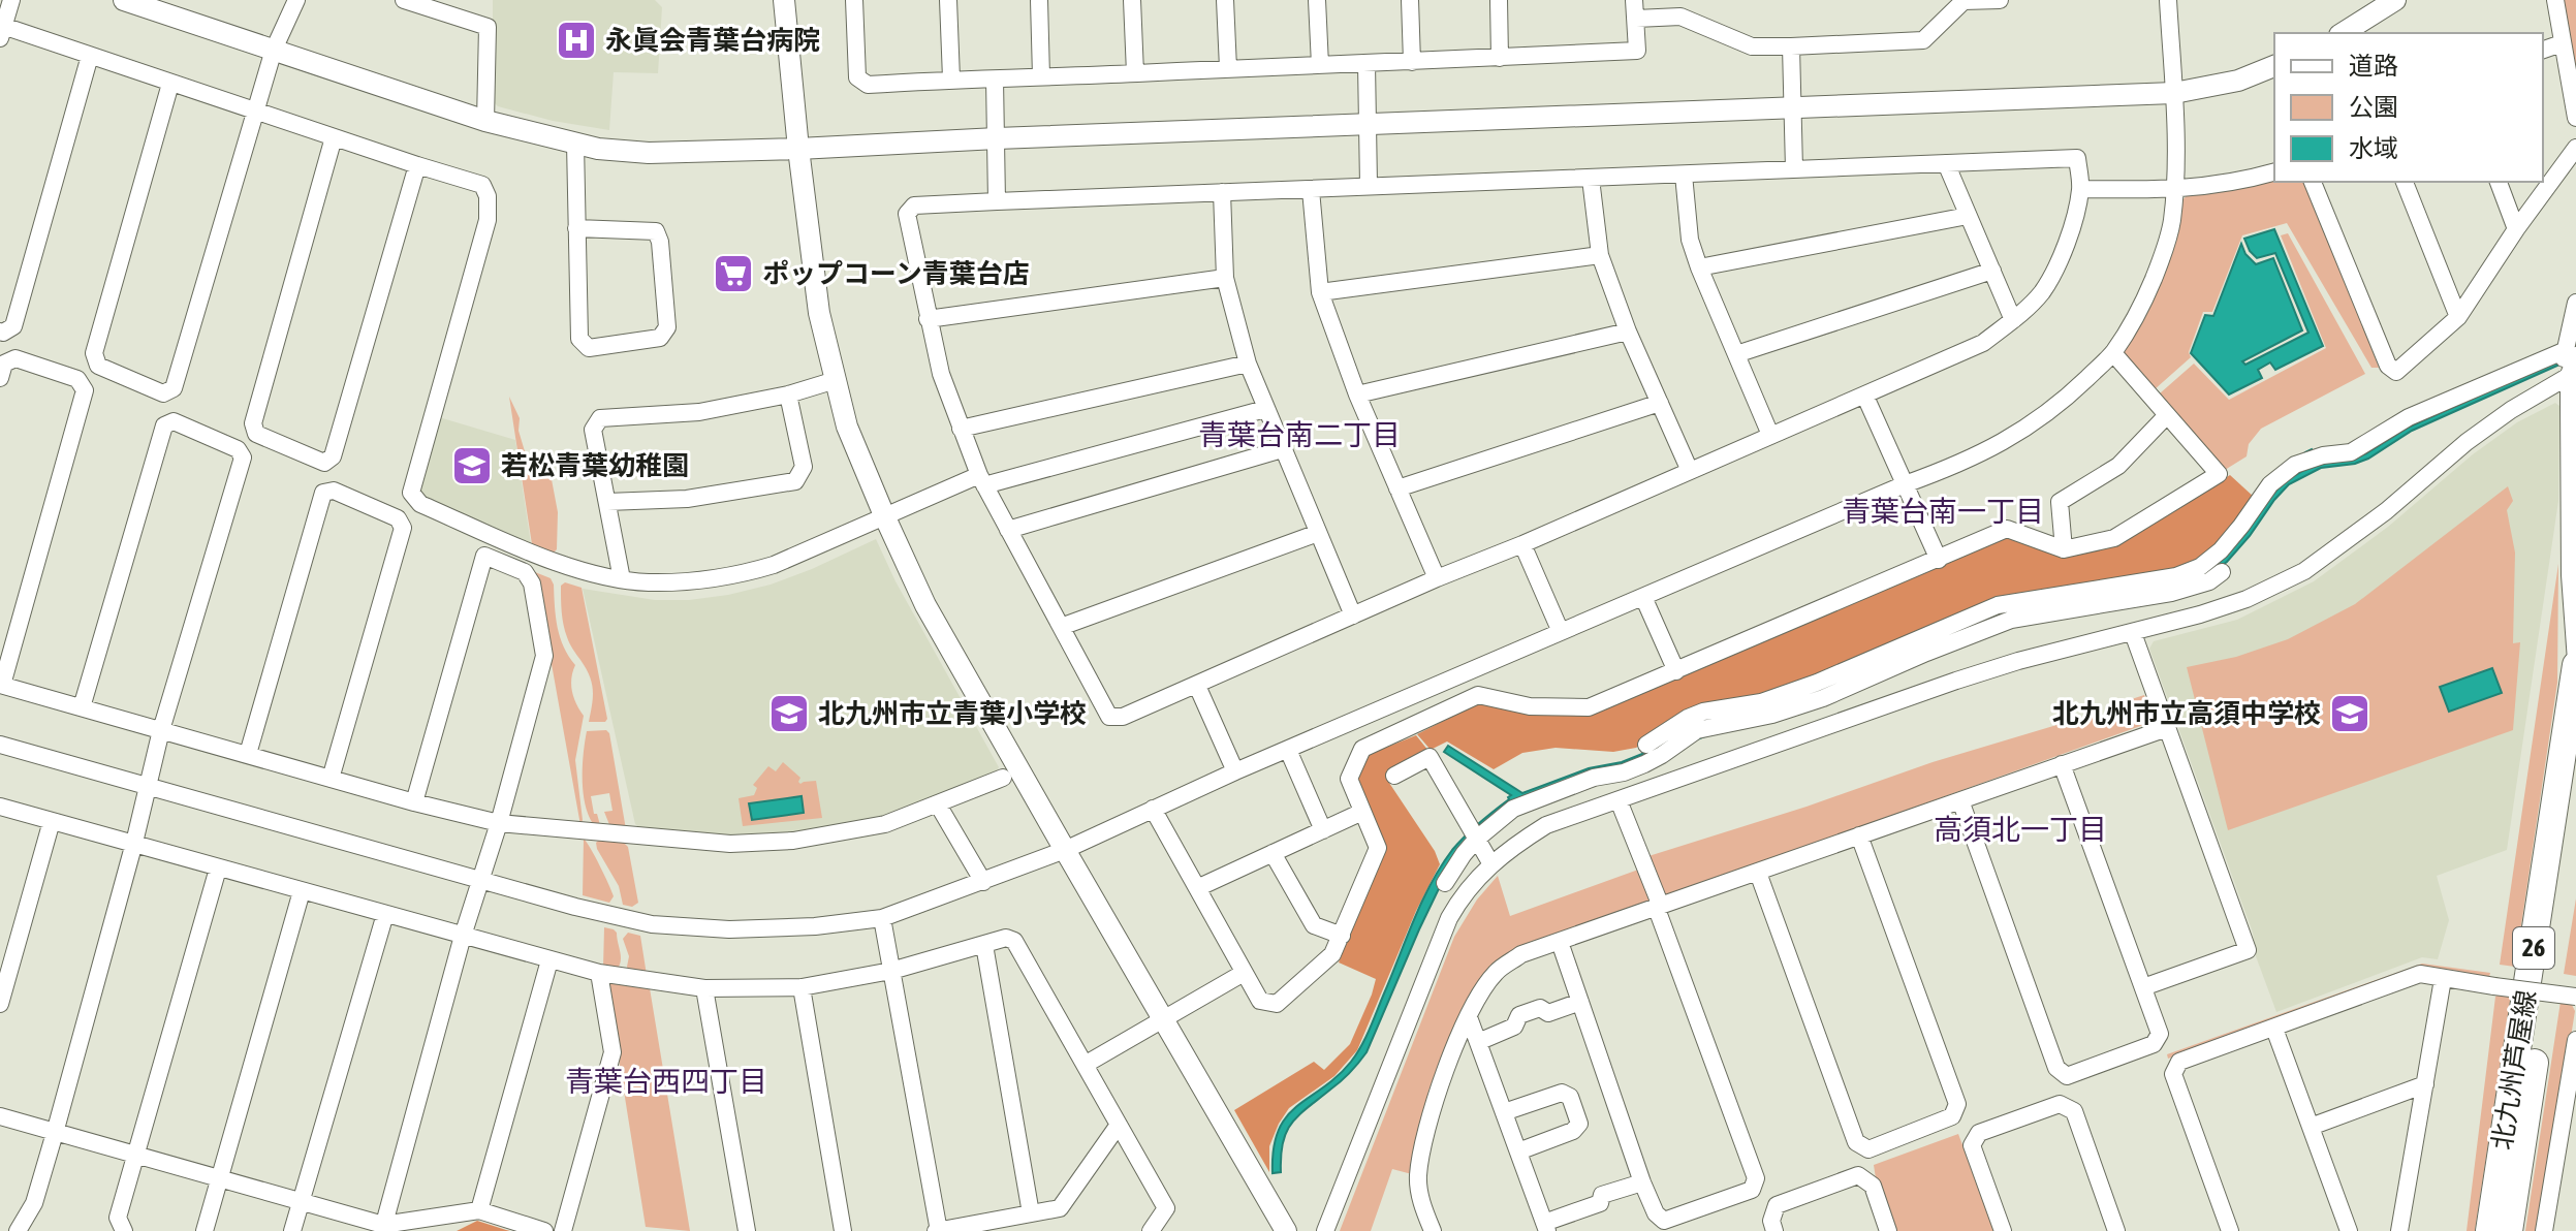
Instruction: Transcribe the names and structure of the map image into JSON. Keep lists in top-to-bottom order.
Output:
{
  "streets": {
    "main road": ["26", "北九州芦屋線"]
  },
  "districts": [
    "青葉台南二丁目",
    "青葉台南一丁目",
    "高須北一丁目",
    "青葉台西四丁目"
  ],
  "places": {
    "hospital": ["永眞会青葉台病院"],
    "supermarket": ["ポップコーン青葉台店"],
    "school or university": ["若松青葉幼稚園", "北九州市立青葉小学校", "北九州市立高須中学校"]
  },
  "legend": ["道路", "公園", "水域"]
}
